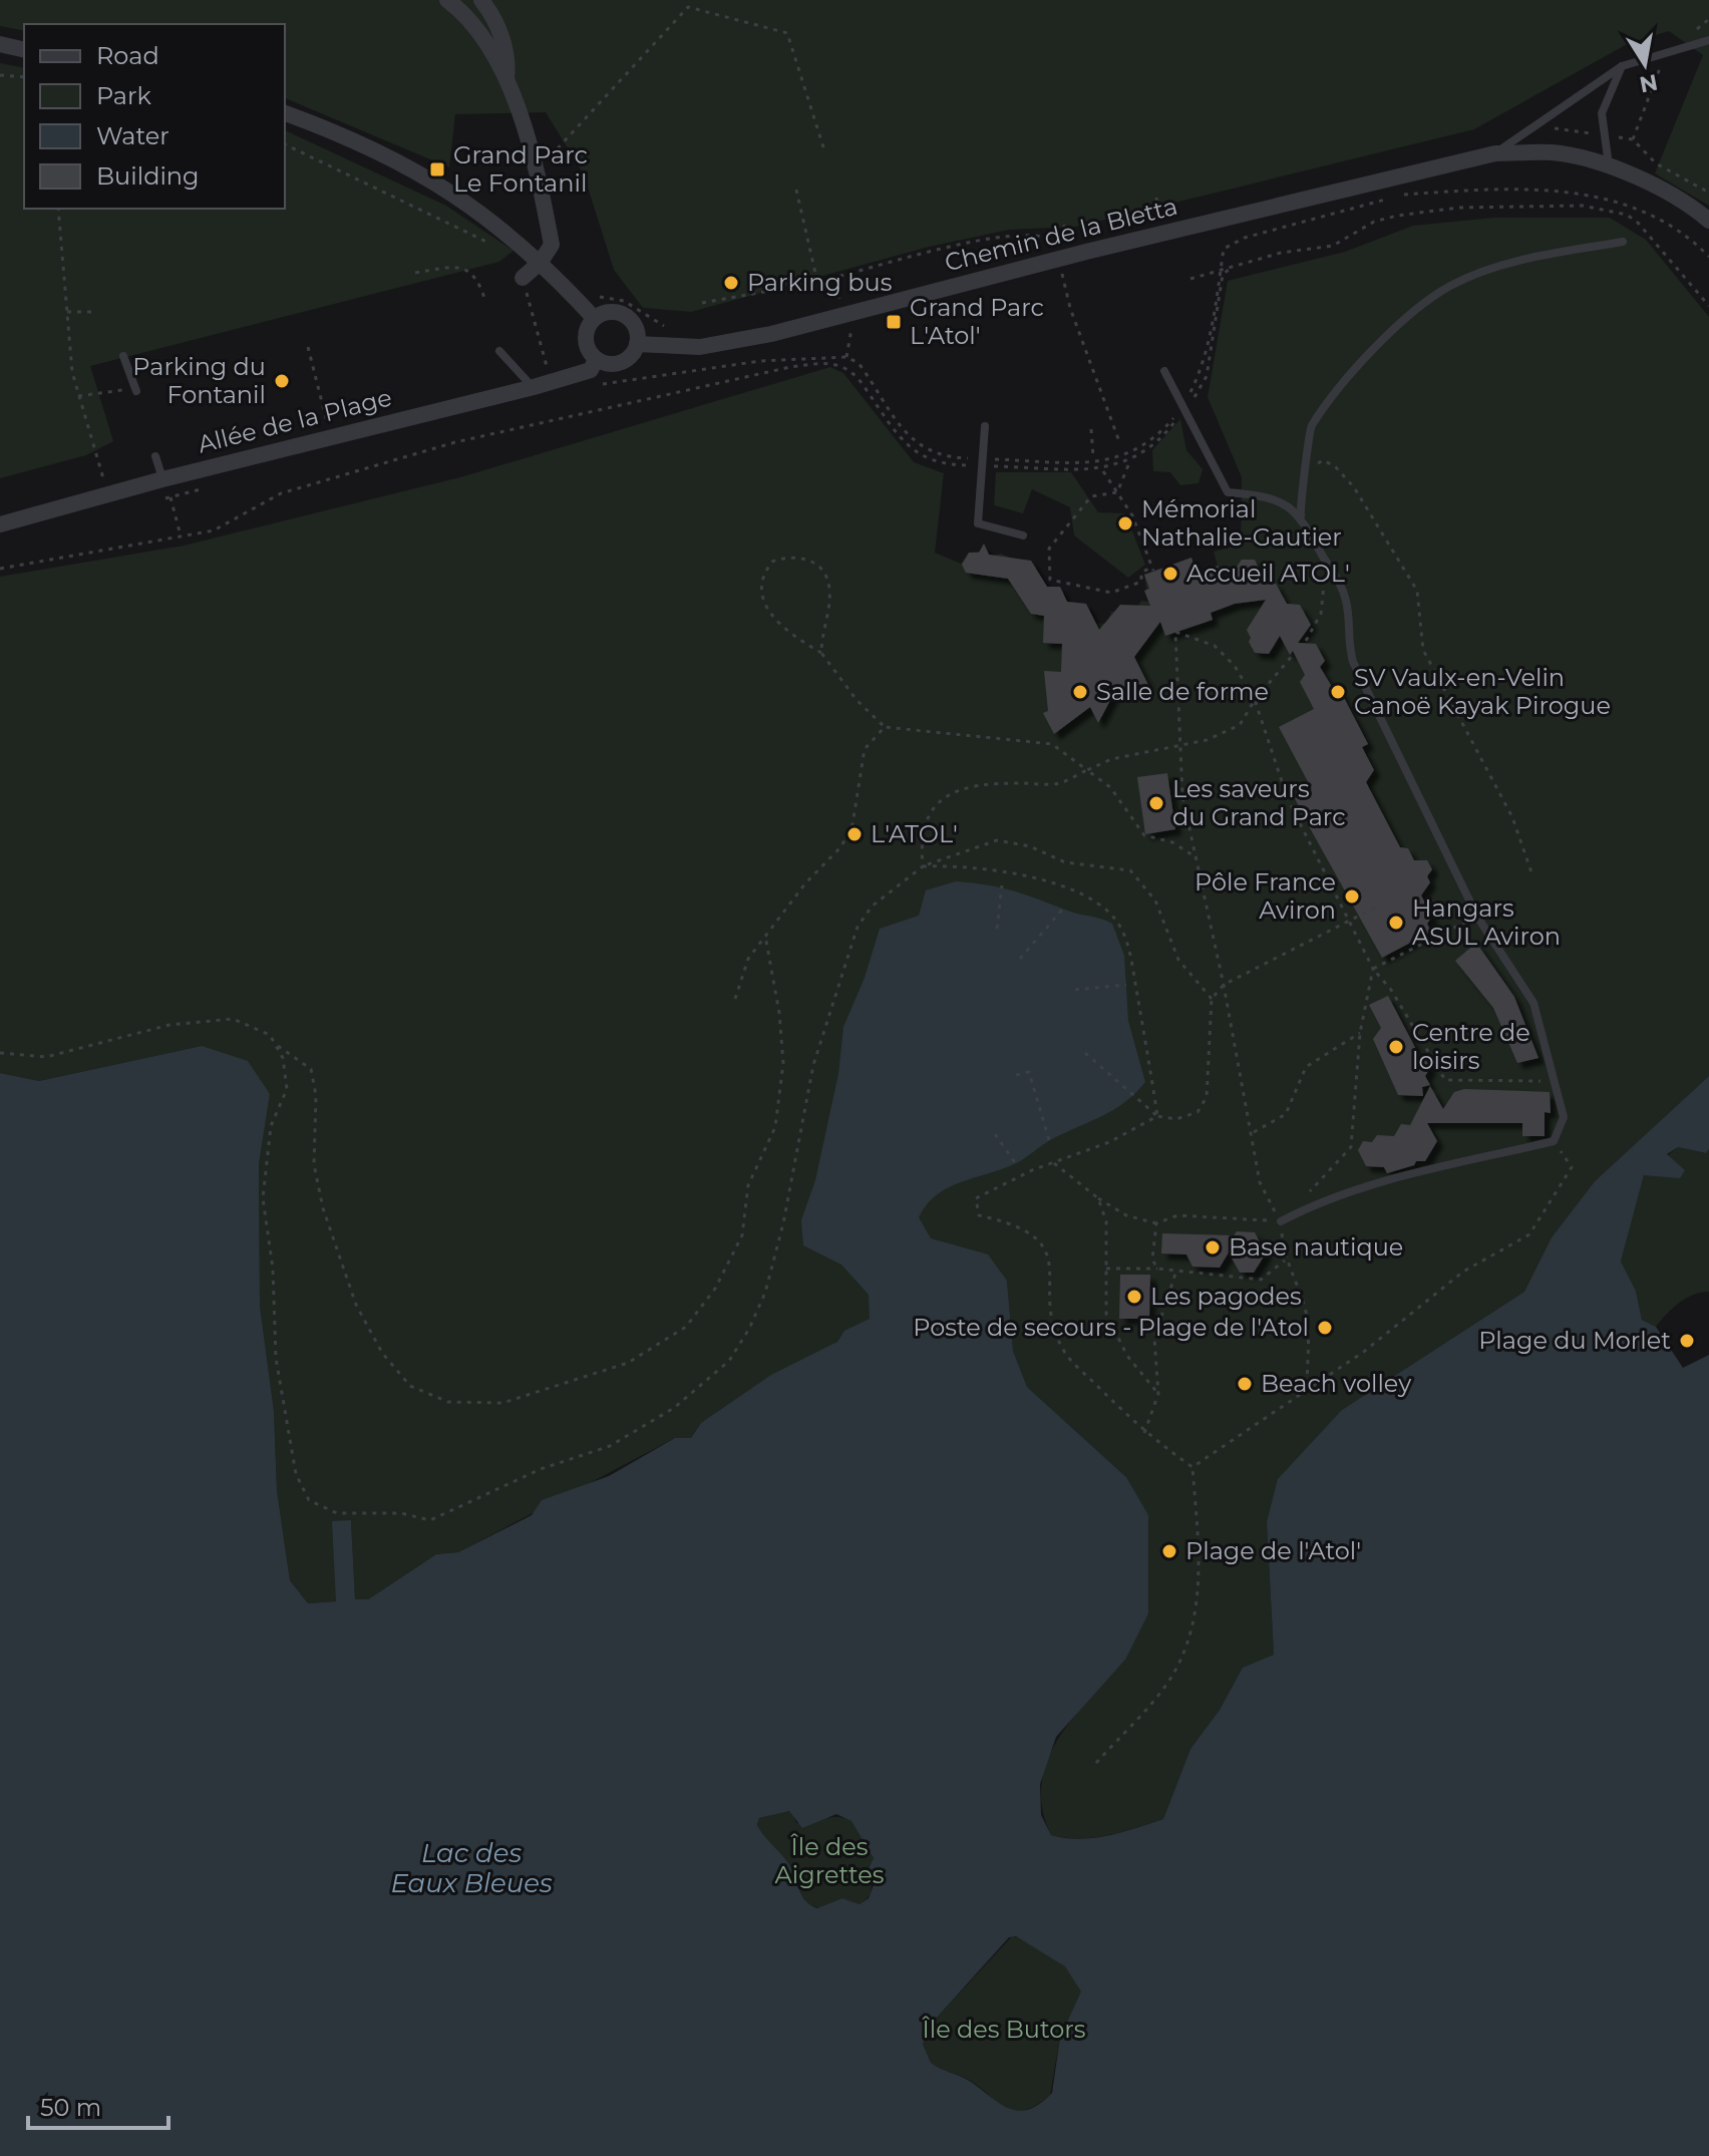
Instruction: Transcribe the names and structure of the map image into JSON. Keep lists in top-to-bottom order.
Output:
{
  "streets": {
    "street": ["Chemin de la Bletta", "Allée de la Plage"]
  },
  "crossings": [
    ["Chemin de la Bletta", "Allée de la Plage"]
  ],
  "water": ["Lac des Eaux Bleues"],
  "parks": ["Île des Aigrettes", "Île des Butors"],
  "places": {
    "transit": ["Grand Parc Le Fontanil", "Grand Parc L'Atol'"],
    "other": [
      "Parking bus",
      "Parking du Fontanil",
      "Mémorial Nathalie-Gautier",
      "Accueil ATOL'",
      "Salle de forme",
      "SV Vaulx-en-Velin Canoë Kayak Pirogue",
      "Les saveurs du Grand Parc",
      "L'ATOL'",
      "Pôle France Aviron",
      "Hangars ASUL Aviron",
      "Centre de loisirs",
      "Base nautique",
      "Les pagodes",
      "Poste de secours - Plage de l'Atol",
      "Plage du Morlet",
      "Beach volley",
      "Plage de l'Atol'"
    ]
  },
  "legend": [
    "Road",
    "Park",
    "Water",
    "Building"
  ],
  "scale_bar": "50 m",
  "north": "bottom"
}
